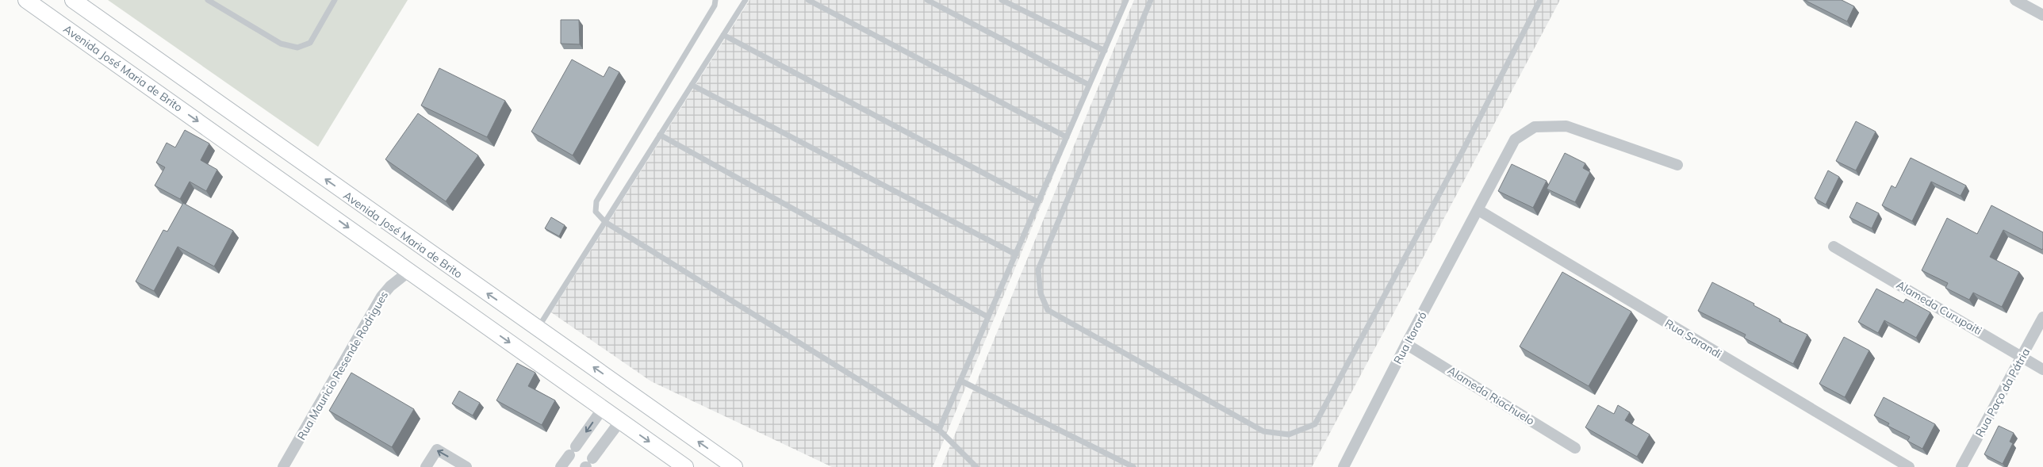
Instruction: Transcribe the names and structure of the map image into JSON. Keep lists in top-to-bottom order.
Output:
{
  "streets": {
    "main road": ["Avenida José Maria de Brito"],
    "street": [
      "Alameda Curupaiti",
      "Rua Itororó",
      "Rua Sarandi",
      "Rua Mauricio Resende Rodrigues",
      "Rua Paço da Pátria",
      "Alameda Riachuelo"
    ]
  },
  "crossings": [
    ["Avenida José Maria de Brito", "Rua Mauricio Resende Rodrigues"],
    ["Alameda Curupaiti", "Rua Paço da Pátria"],
    ["Rua Itororó", "Rua Sarandi"],
    ["Rua Itororó", "Alameda Riachuelo"]
  ]
}
